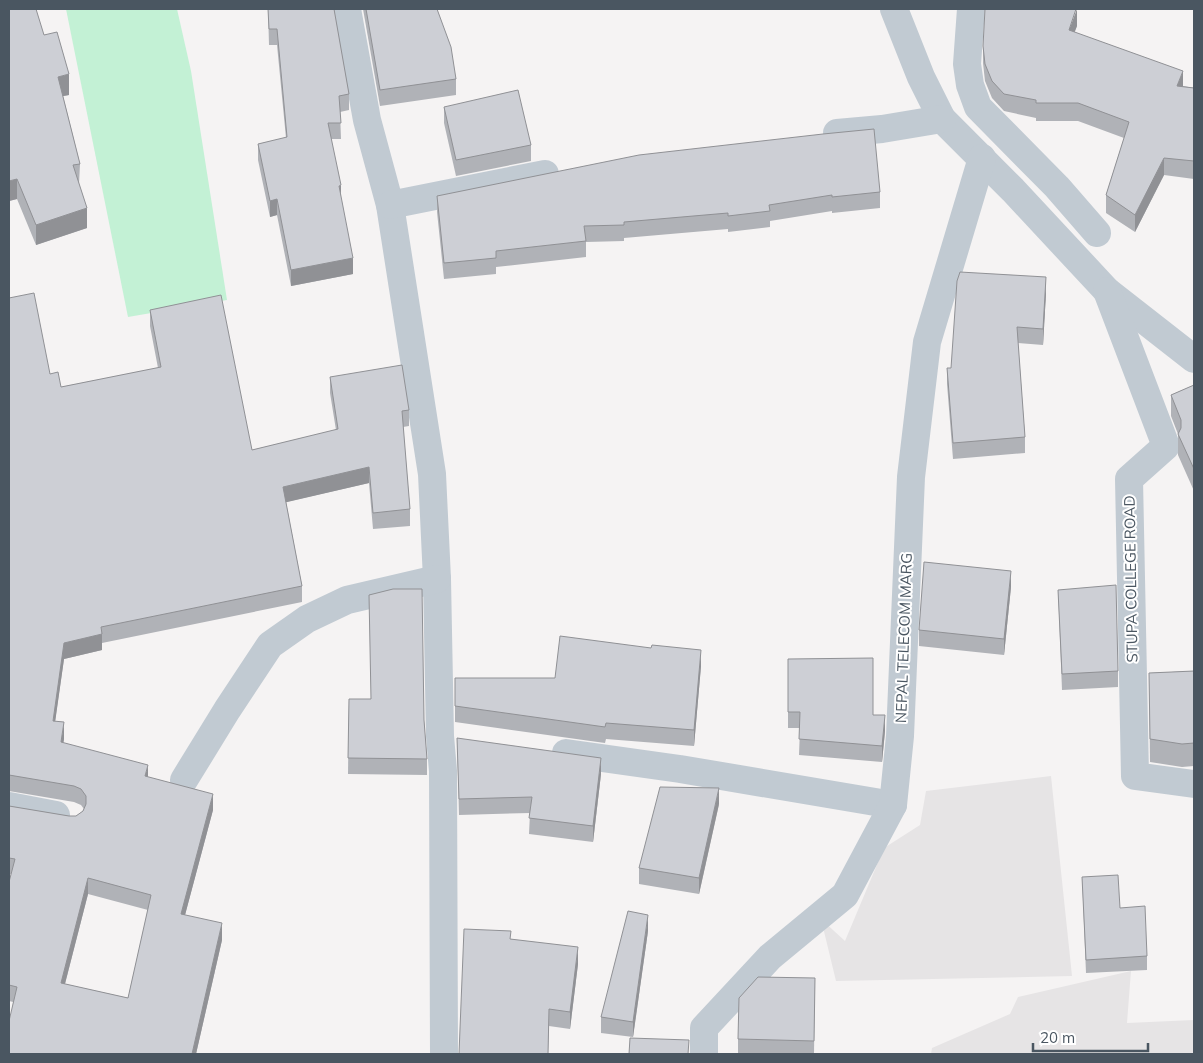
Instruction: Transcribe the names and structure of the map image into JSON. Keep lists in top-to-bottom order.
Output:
{
  "streets": {
    "street": ["STUPA COLLEGE ROAD", "NEPAL TELECOM MARG"]
  },
  "scale_bar": "20 m"
}
